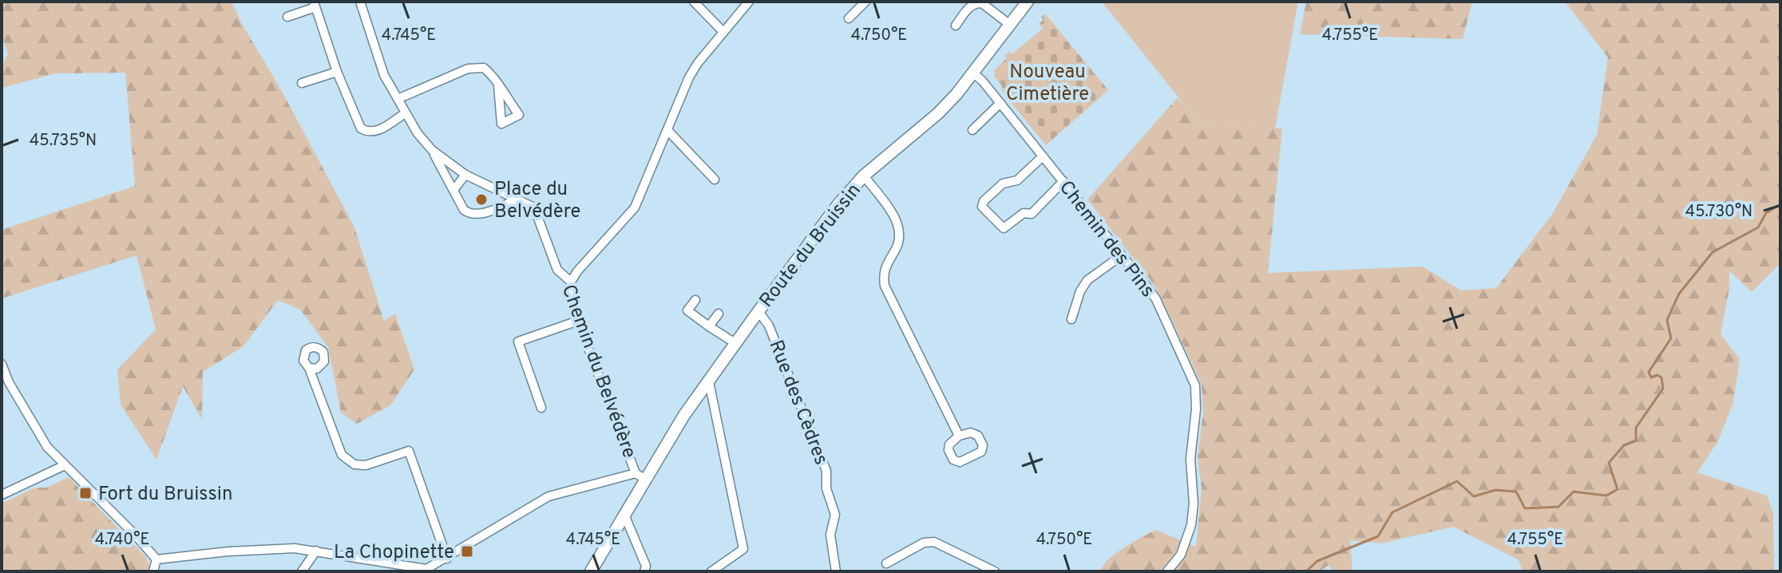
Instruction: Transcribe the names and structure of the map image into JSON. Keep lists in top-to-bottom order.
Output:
{
  "streets": {
    "street": [
      "Chemin des Pins",
      "Route du Bruissin",
      "Chemin du Belvédère",
      "Rue des Cèdres"
    ]
  },
  "crossings": [
    ["Chemin des Pins", "Route du Bruissin"],
    ["Route du Bruissin", "Chemin du Belvédère"],
    ["Route du Bruissin", "Rue des Cèdres"]
  ],
  "parks": ["Nouveau Cimetière"],
  "places": {
    "other": ["Place du Belvédère"],
    "transit": ["Fort du Bruissin", "La Chopinette"]
  },
  "coordinates": [
    "4.745°E",
    "4.750°E",
    "4.755°E",
    "45.735°N",
    "45.730°N",
    "4.740°E"
  ]
}
